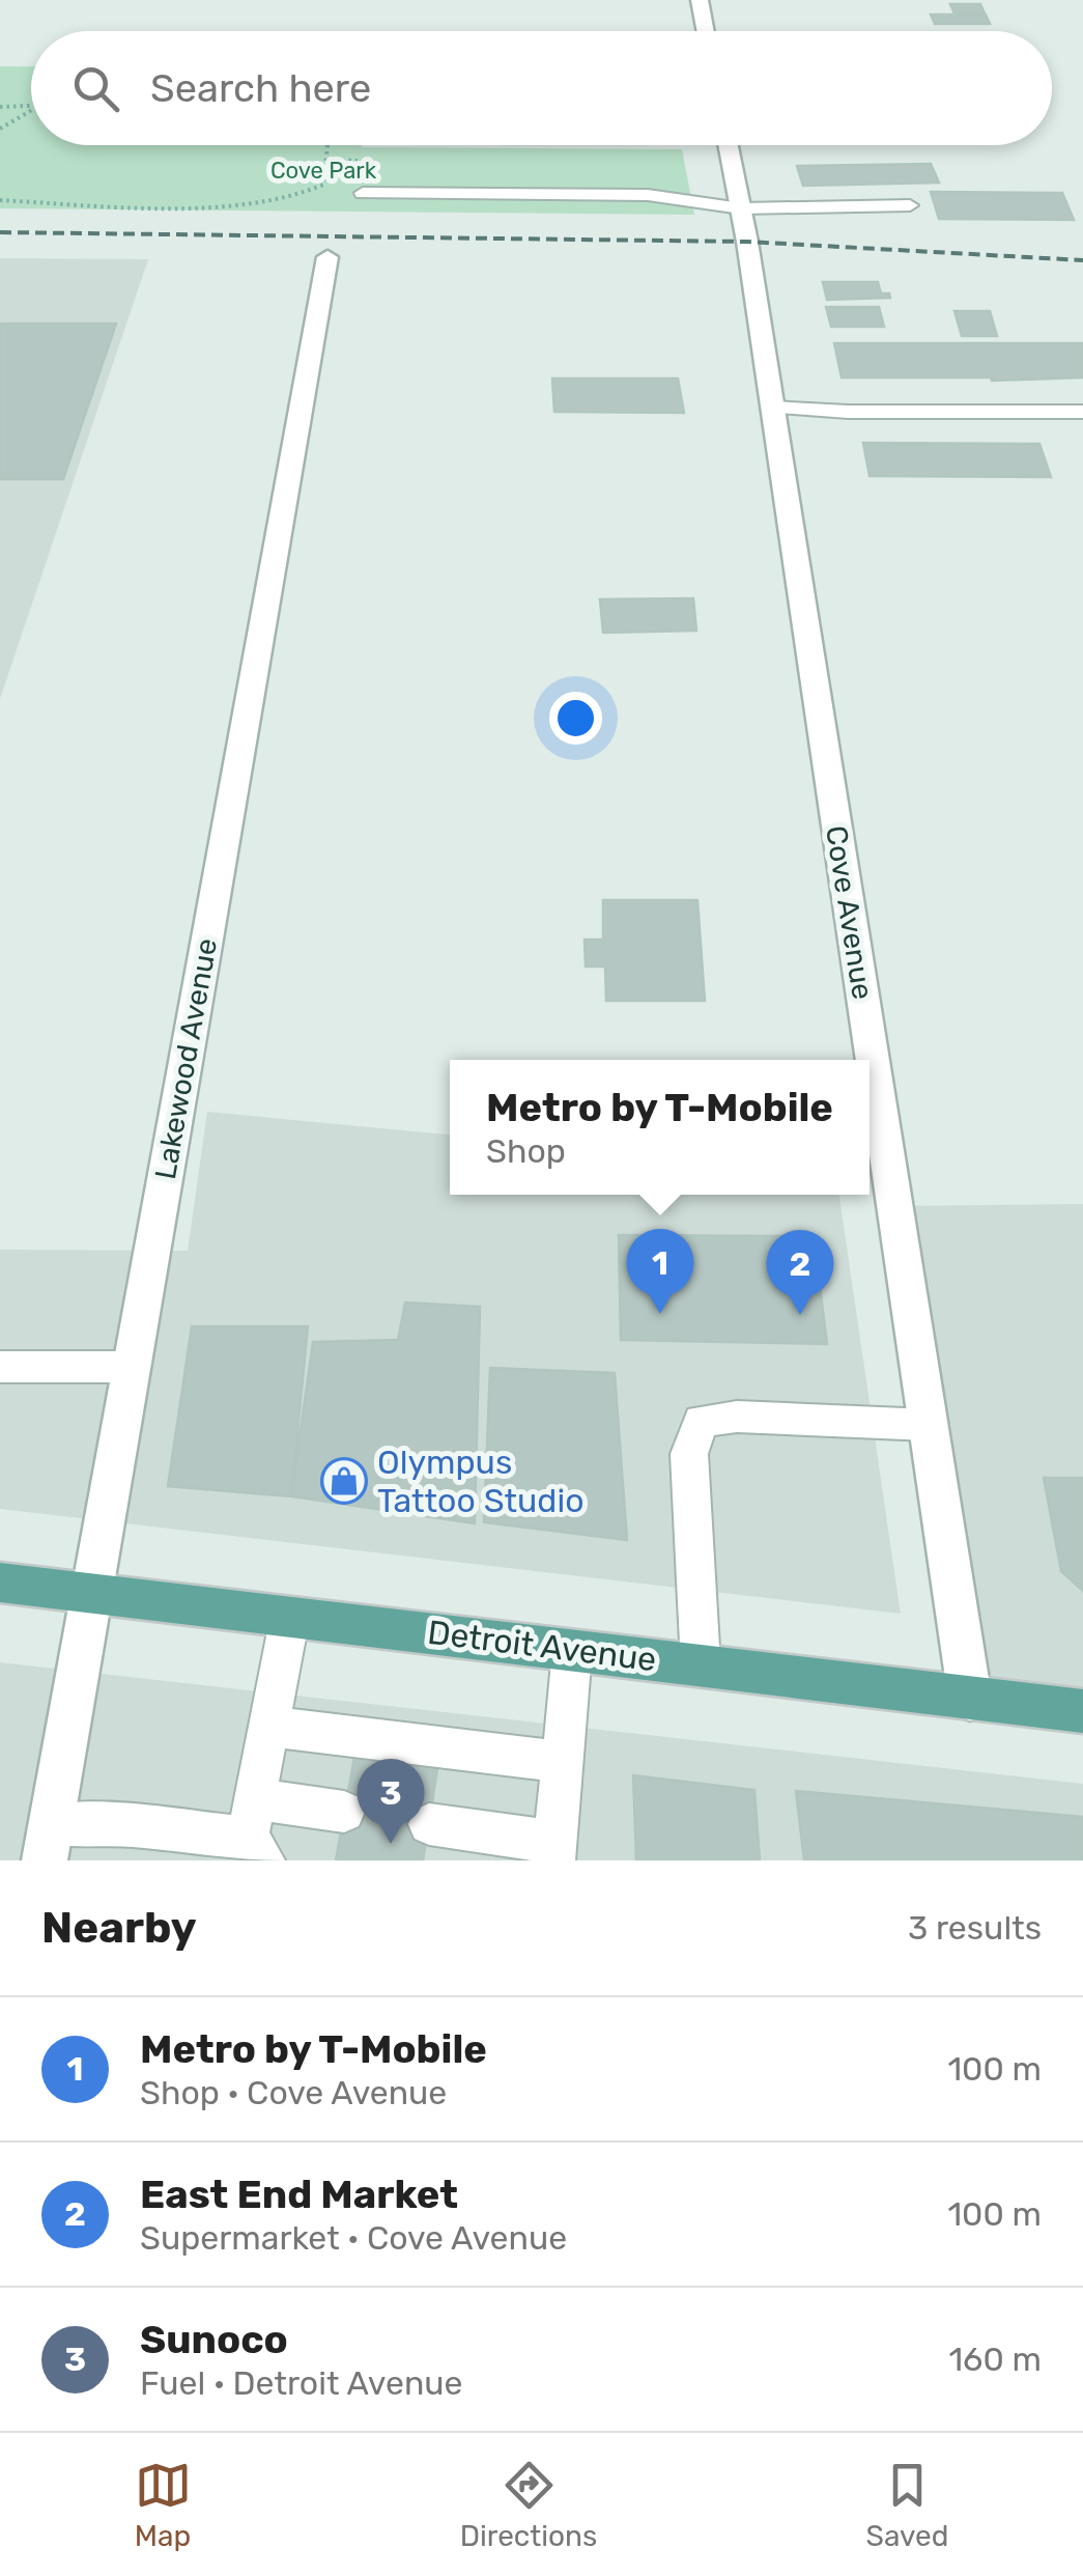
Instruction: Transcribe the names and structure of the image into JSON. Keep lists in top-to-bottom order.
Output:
{
  "streets": {
    "main road": ["Detroit Avenue"],
    "street": ["Cove Avenue", "Lakewood Avenue"]
  },
  "crossings": [
    ["Cove Avenue", "Detroit Avenue"],
    ["Lakewood Avenue", "Detroit Avenue"]
  ],
  "parks": ["Cove Park"],
  "places": {
    "shop": ["Olympus Tattoo Studio"]
  },
  "page": {
    "search": "Search here",
    "popup": ["Metro by T-Mobile", "Shop"],
    "pins": ["1", "2", "3"],
    "heading": ["Nearby", "3 results"],
    "list": [
      {
        "mark": "1",
        "name": "Metro by T-Mobile",
        "note": "Shop · Cove Avenue",
        "value": "100 m"
      },
      {
        "mark": "2",
        "name": "East End Market",
        "note": "Supermarket · Cove Avenue",
        "value": "100 m"
      },
      {
        "mark": "3",
        "name": "Sunoco",
        "note": "Fuel · Detroit Avenue",
        "value": "160 m"
      }
    ],
    "nav": ["Map", "Directions", "Saved"]
  }
}
